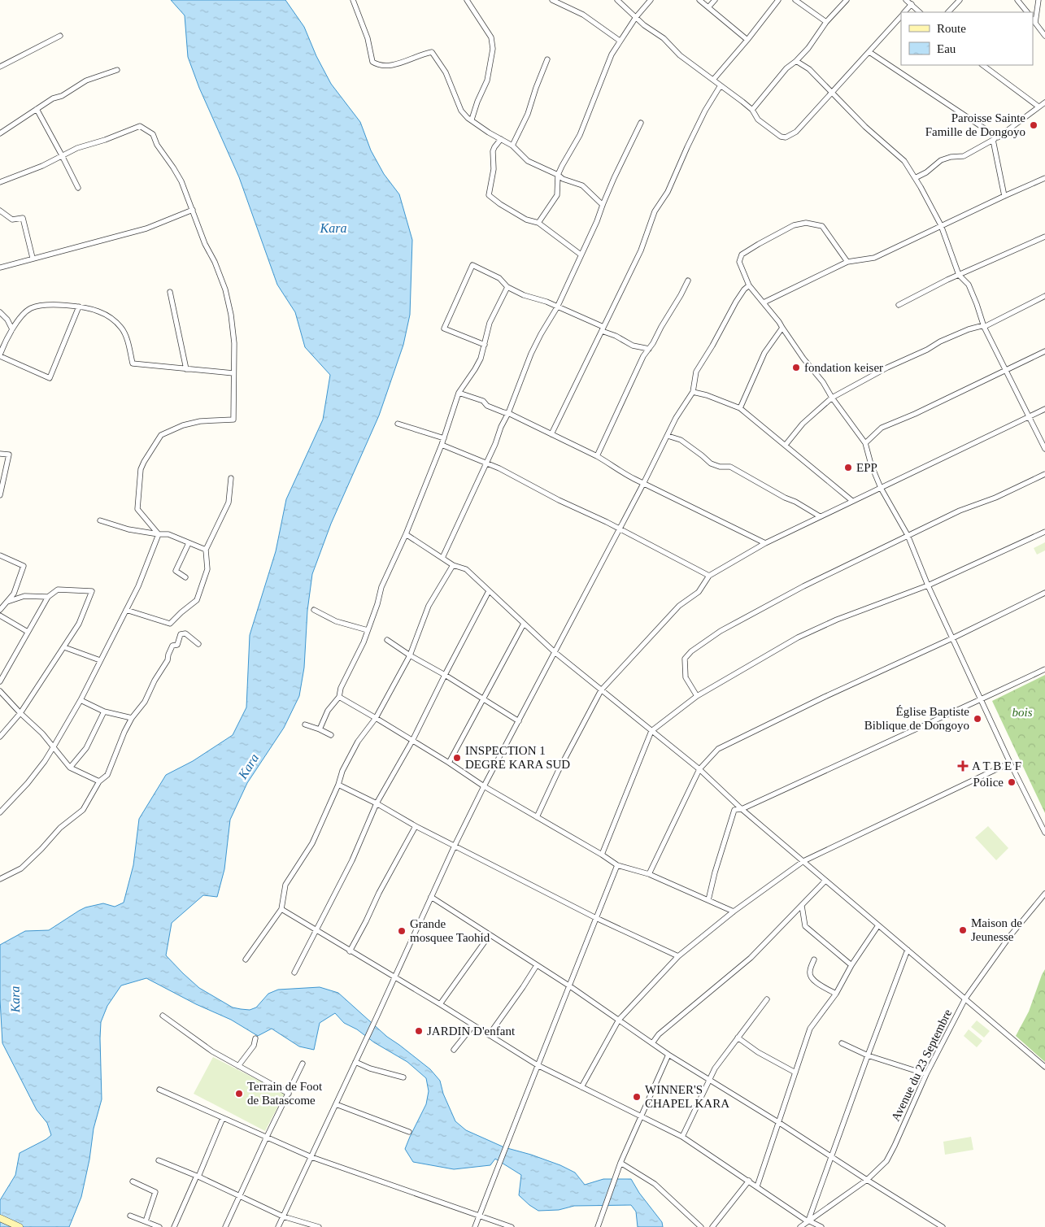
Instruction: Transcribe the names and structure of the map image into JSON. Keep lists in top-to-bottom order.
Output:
{
  "streets": {
    "street": ["Avenue du 23 Septembre"]
  },
  "water": ["Kara"],
  "parks": ["bois"],
  "places": {
    "other": [
      "Paroisse Sainte Famille de Dongoyo",
      "fondation keiser",
      "EPP",
      "Église Baptiste Biblique de Dongoyo",
      "INSPECTION 1 DEGRE KARA SUD",
      "Police",
      "Maison de Jeunesse",
      "Grande mosquee Taohid",
      "JARDIN D'enfant",
      "Terrain de Foot de Batascome",
      "WINNER'S CHAPEL KARA"
    ],
    "health": ["A T B E F"]
  },
  "legend": ["Route", "Eau"]
}
